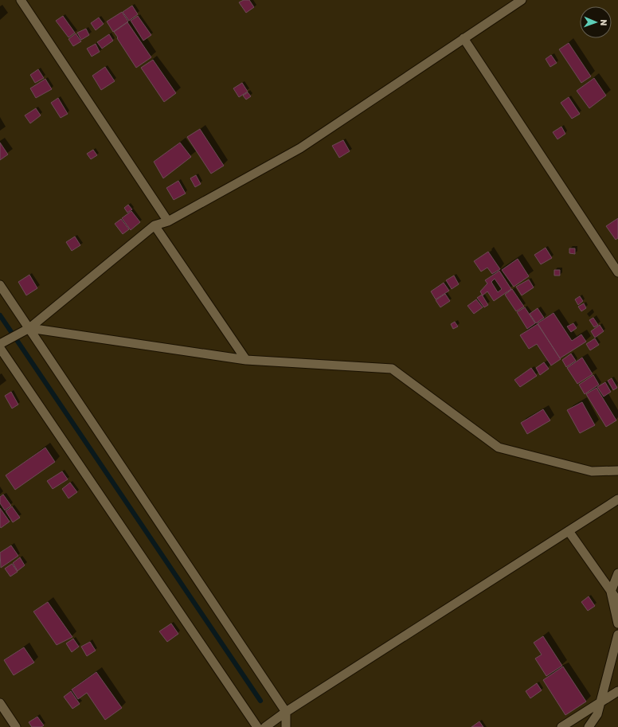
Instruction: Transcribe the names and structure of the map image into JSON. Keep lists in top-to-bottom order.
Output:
{
  "north": "right"
}
